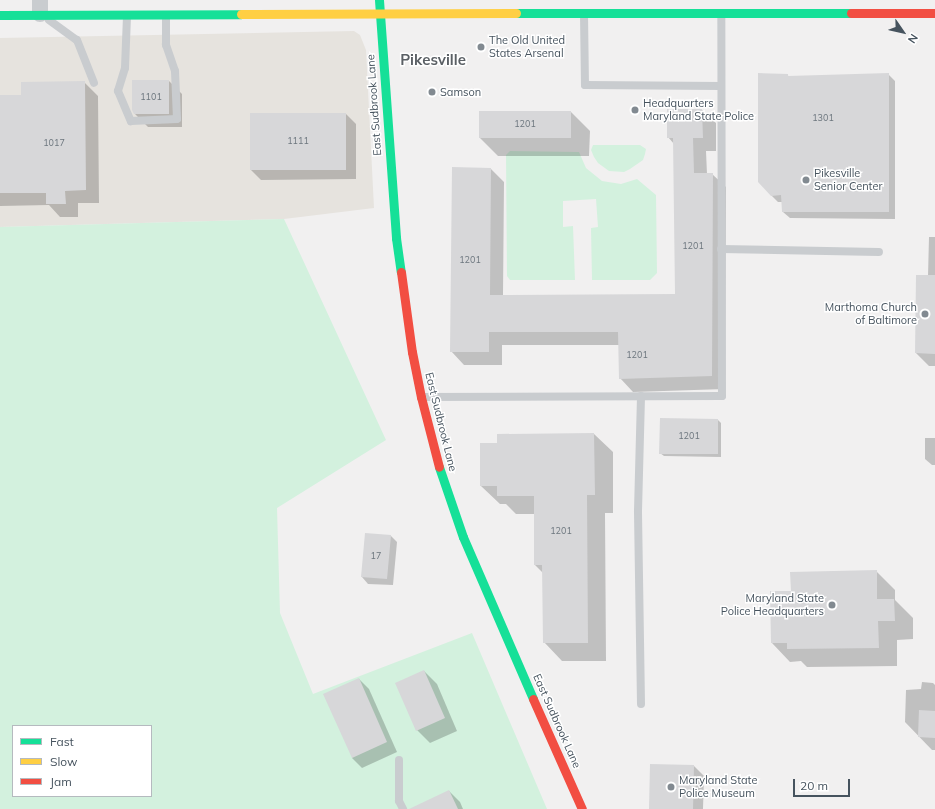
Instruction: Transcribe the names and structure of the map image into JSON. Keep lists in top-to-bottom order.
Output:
{
  "streets": {
    "main road": ["East Sudbrook Lane"]
  },
  "districts": ["Pikesville"],
  "places": [
    "The Old United States Arsenal",
    "Samson",
    "Headquarters Maryland State Police",
    "Pikesville Senior Center",
    "Marthoma Church of Baltimore",
    "Maryland State Police Headquarters",
    "Maryland State Police Museum"
  ],
  "house_numbers": [
    "1101",
    "1301",
    "1201",
    "1111",
    "1017",
    "1201",
    "1201",
    "1201",
    "1201",
    "1201",
    "17"
  ],
  "legend": ["Fast", "Slow", "Jam"],
  "scale_bar": "20 m",
  "north": "bottom right"
}
